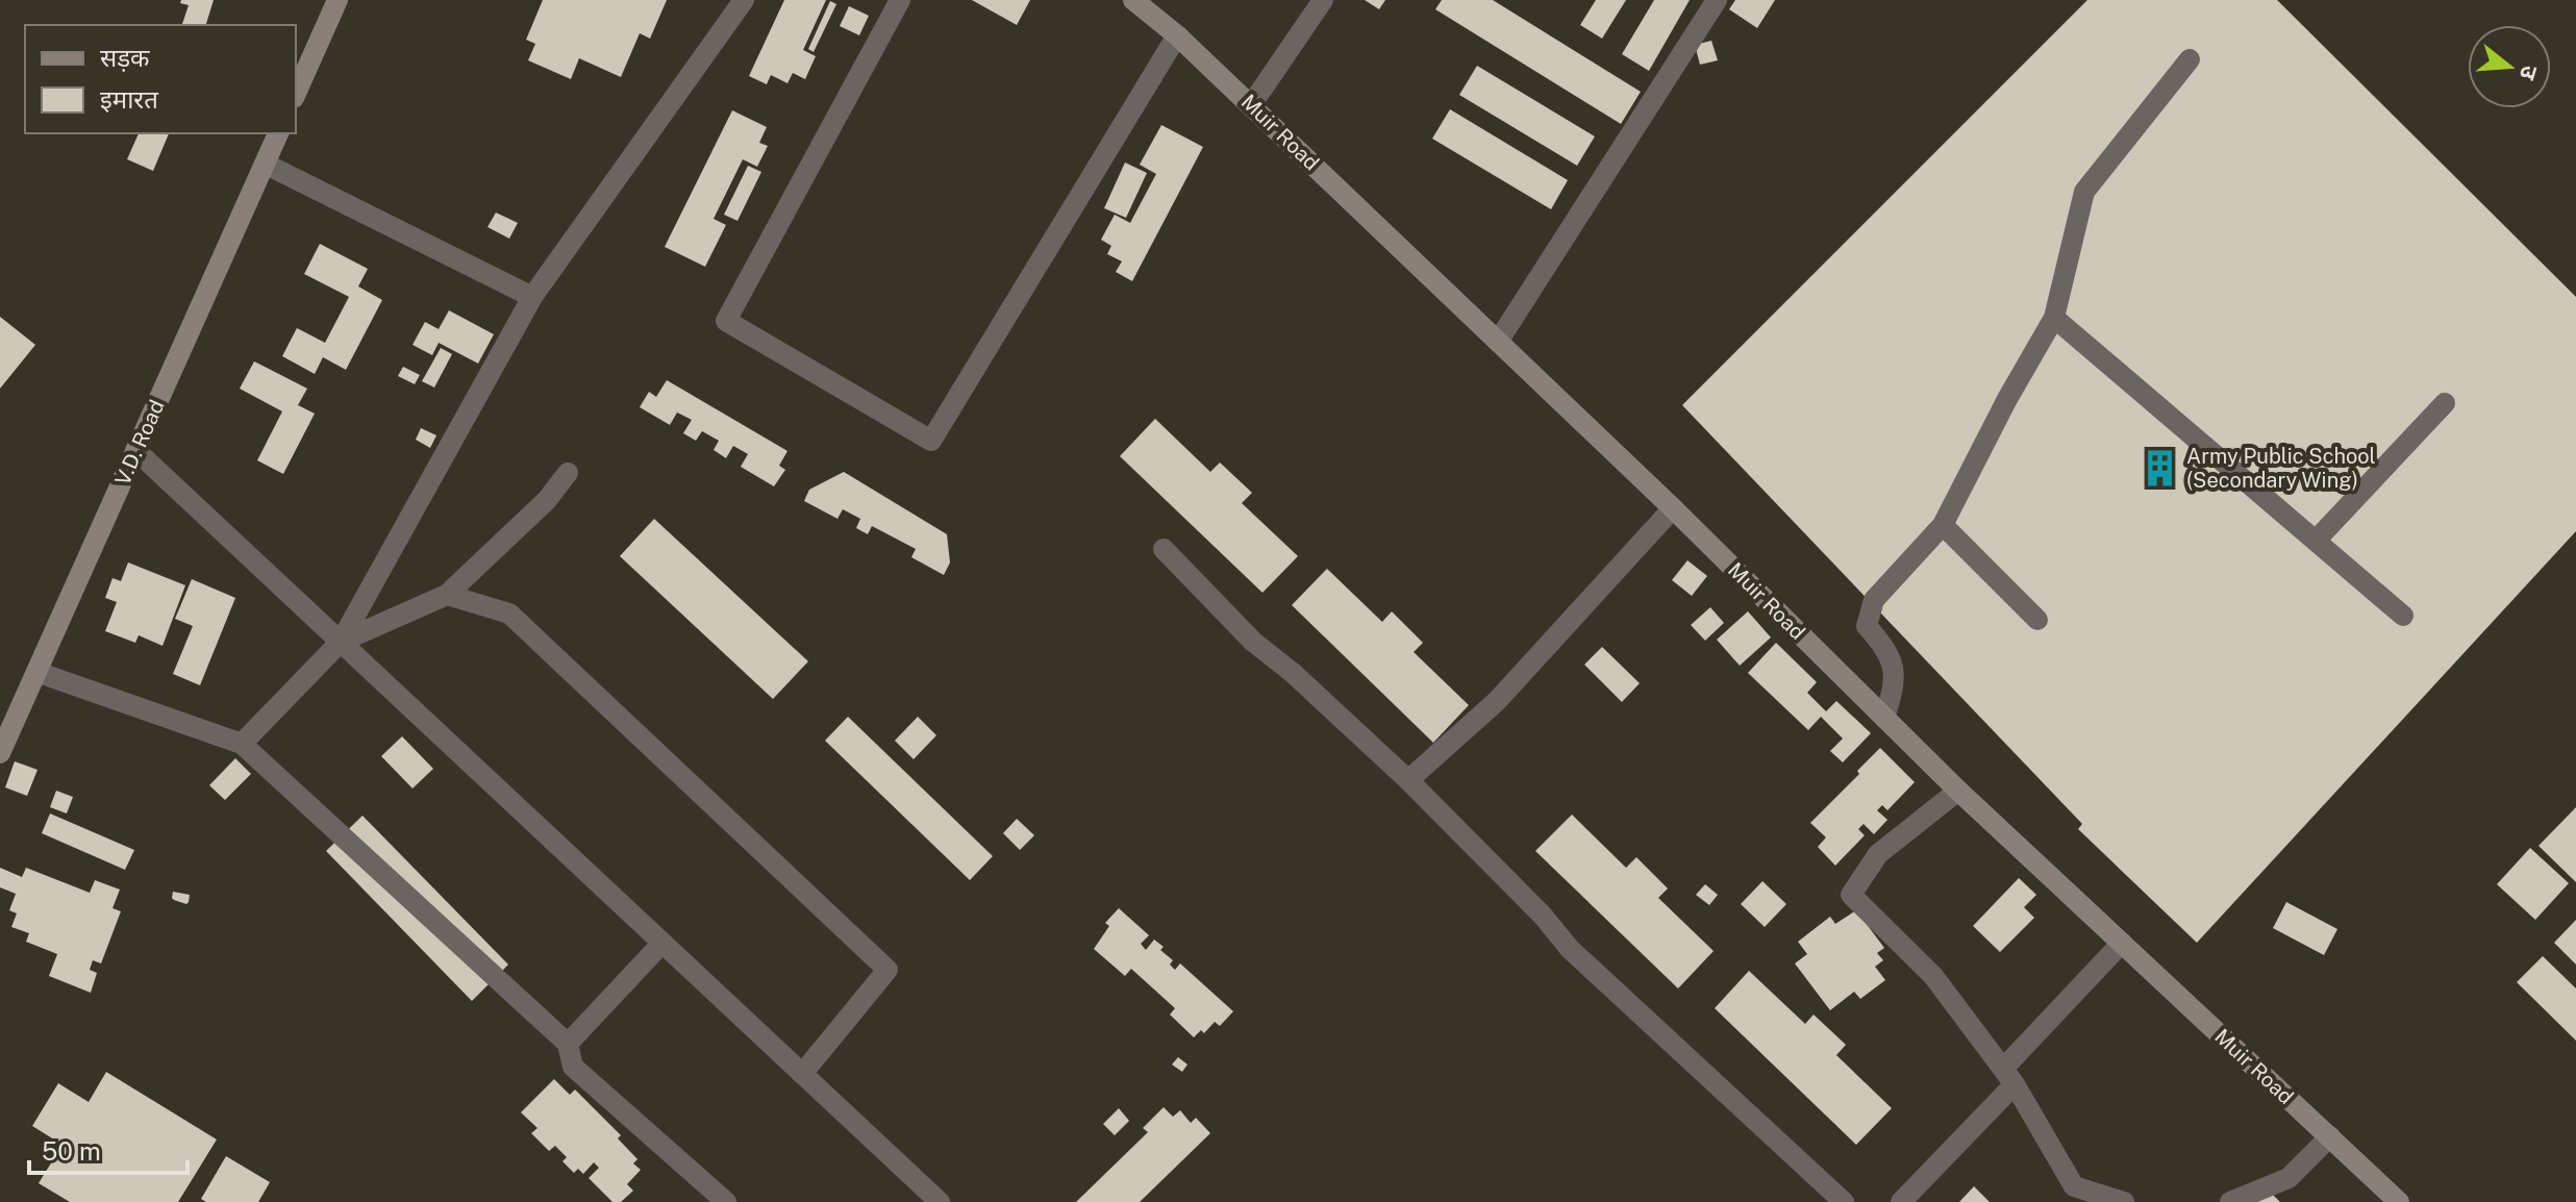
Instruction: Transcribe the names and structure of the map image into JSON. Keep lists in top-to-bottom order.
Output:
{
  "streets": {
    "main road": ["Muir Road", "V.D. Road"]
  },
  "places": {
    "building": ["Army Public School (Secondary Wing)"]
  },
  "legend": ["सड़क", "इमारत"],
  "scale_bar": "50 m",
  "north": "right"
}
